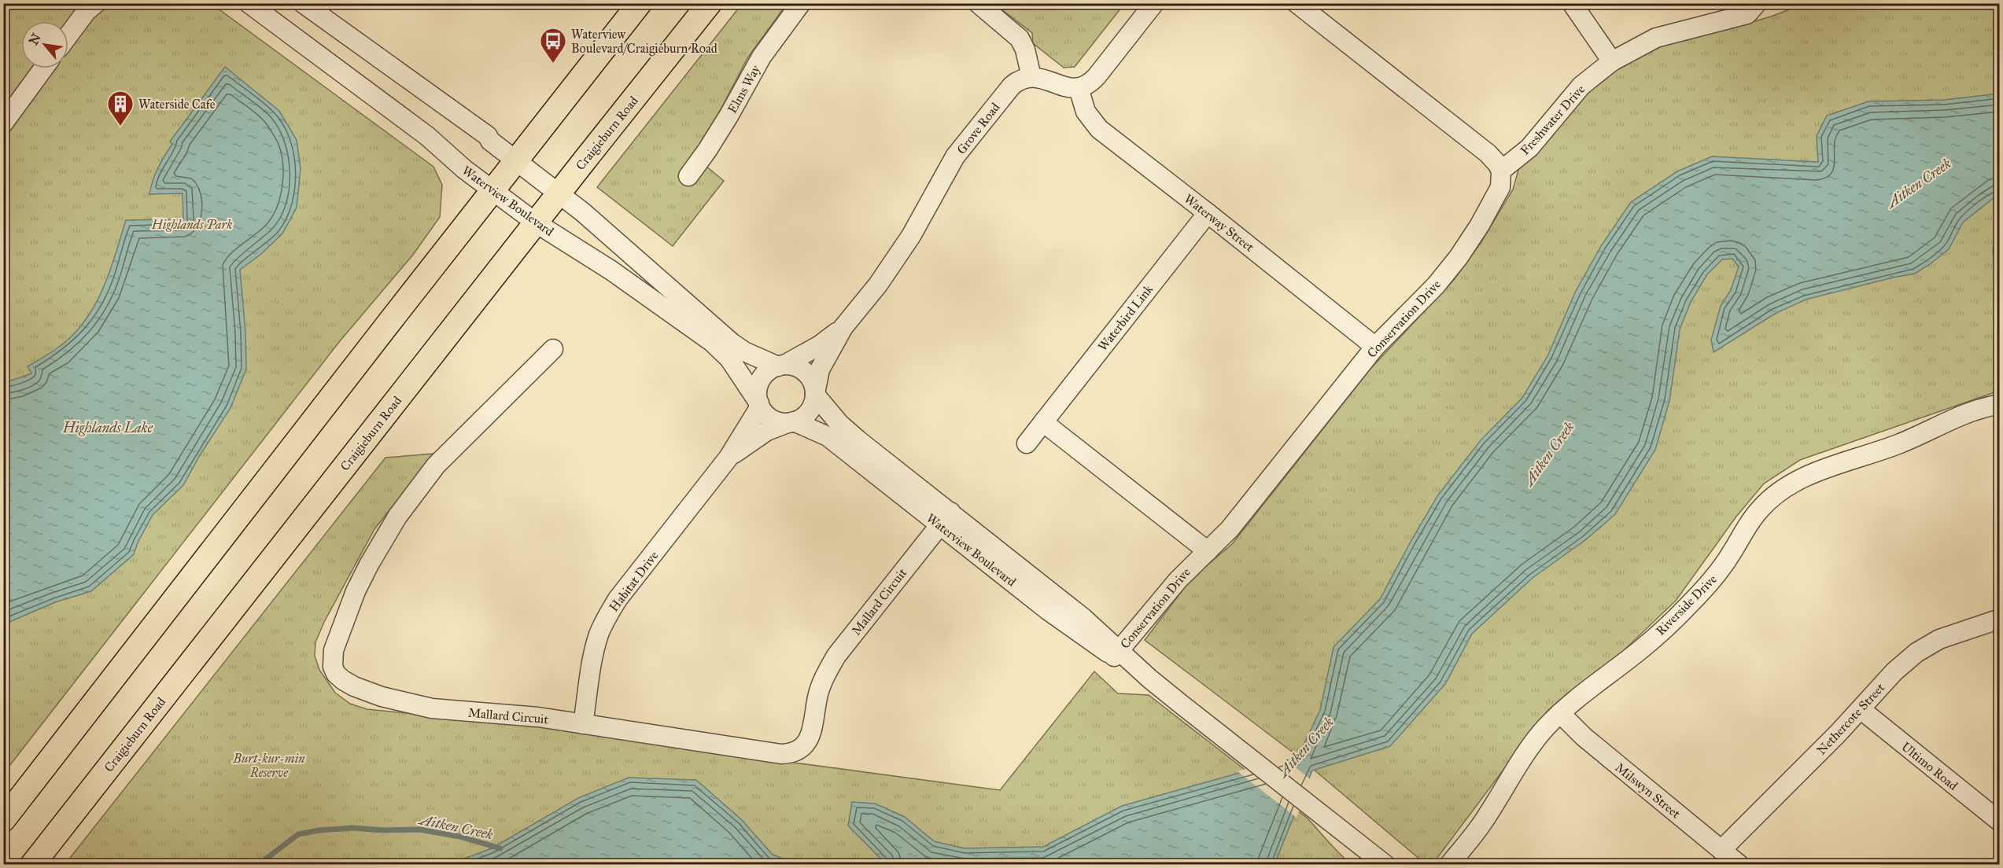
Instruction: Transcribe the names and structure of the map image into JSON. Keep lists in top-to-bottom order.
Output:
{
  "streets": {
    "main road": ["Craigieburn Road"],
    "street": [
      "Elms Way",
      "Freshwater Drive",
      "Grove Road",
      "Waterview Boulevard",
      "Waterway Street",
      "Waterbird Link",
      "Conservation Drive",
      "Habitat Drive",
      "Mallard Circuit",
      "Riverside Drive",
      "Nethercote Street",
      "Ultimo Road",
      "Milswyn Street"
    ]
  },
  "crossings": [
    ["Freshwater Drive", "Conservation Drive"],
    ["Grove Road", "Waterview Boulevard"],
    ["Grove Road", "Habitat Drive"],
    ["Craigieburn Road", "Waterview Boulevard"],
    ["Waterview Boulevard", "Conservation Drive"],
    ["Waterview Boulevard", "Habitat Drive"],
    ["Waterview Boulevard", "Mallard Circuit"],
    ["Waterway Street", "Waterbird Link"],
    ["Waterway Street", "Conservation Drive"],
    ["Habitat Drive", "Mallard Circuit"],
    ["Riverside Drive", "Milswyn Street"],
    ["Nethercote Street", "Ultimo Road"],
    ["Nethercote Street", "Milswyn Street"]
  ],
  "water": ["Aitken Creek", "Highlands Lake"],
  "parks": ["Highlands Park", "Burt-kur-min Reserve"],
  "places": {
    "bus stop": ["Waterview Boulevard/Craigieburn Road"],
    "building": ["Waterside Cafe"]
  },
  "north": "top left"
}
